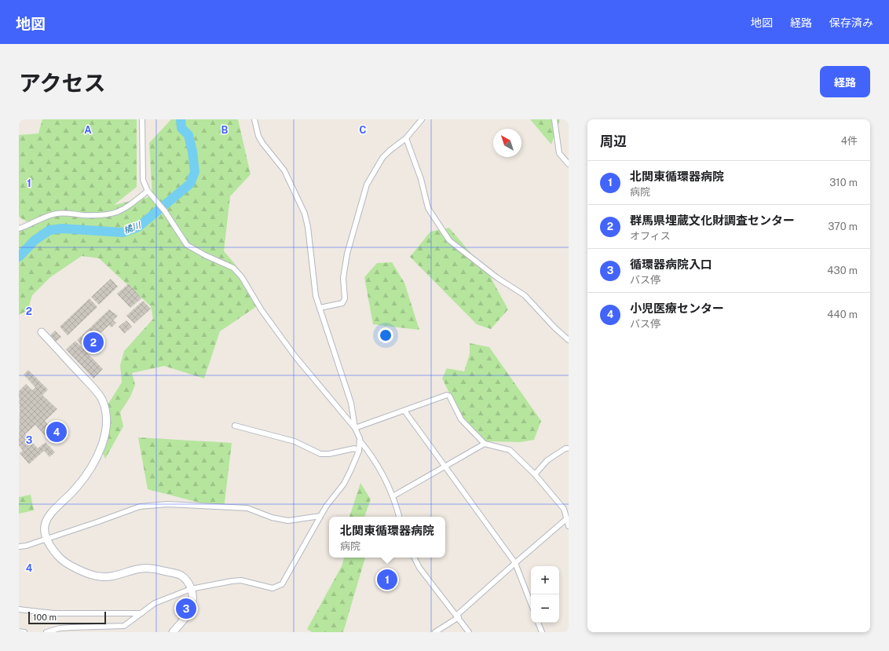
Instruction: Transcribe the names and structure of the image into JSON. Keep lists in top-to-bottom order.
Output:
{
  "water": ["橘川"],
  "scale_bar": "100 m",
  "north": "top left",
  "page": {
    "header": "地図",
    "nav": ["地図", "経路", "保存済み"],
    "title": "アクセス",
    "buttons": "経路",
    "heading": ["周辺", "4件"],
    "list": [
      {
        "mark": "1",
        "name": "北関東循環器病院",
        "note": "病院",
        "value": "310 m"
      },
      {
        "mark": "2",
        "name": "群馬県埋蔵文化財調査センター",
        "note": "オフィス",
        "value": "370 m"
      },
      {
        "mark": "3",
        "name": "循環器病院入口",
        "note": "バス停",
        "value": "430 m"
      },
      {
        "mark": "4",
        "name": "小児医療センター",
        "note": "バス停",
        "value": "440 m"
      }
    ],
    "pins": [
      "2",
      "4",
      "1",
      "3"
    ],
    "popup": ["北関東循環器病院", "病院"],
    "map_buttons": ["+", "−"],
    "scale": "100 m"
  },
  "grid": {
    "columns": ["A", "B", "C"],
    "rows": [
      "1",
      "2",
      "3",
      "4"
    ]
  }
}
